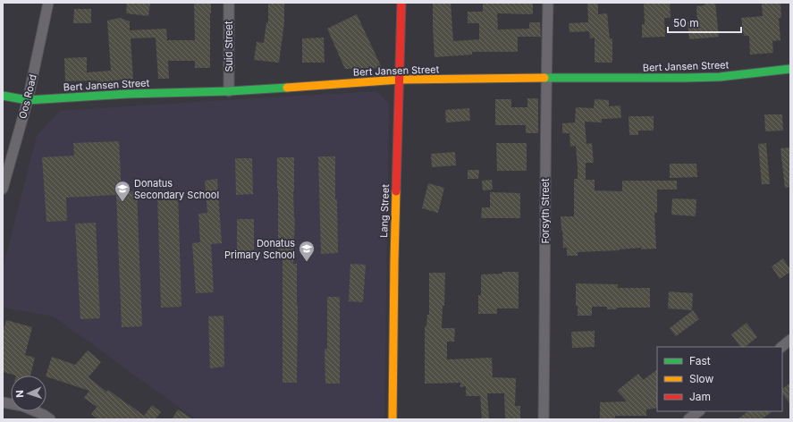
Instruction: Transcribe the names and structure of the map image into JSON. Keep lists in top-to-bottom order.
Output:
{
  "streets": {
    "street": [
      "Suid Street",
      "Bert Jansen Street",
      "Oos Road",
      "Lang Street",
      "Forsyth Street"
    ]
  },
  "crossings": [
    ["Suid Street", "Bert Jansen Street"],
    ["Bert Jansen Street", "Oos Road"],
    ["Bert Jansen Street", "Lang Street"],
    ["Bert Jansen Street", "Forsyth Street"]
  ],
  "places": {
    "school or university": ["Donatus Secondary School", "Donatus Primary School"]
  },
  "legend": ["Fast", "Slow", "Jam"],
  "scale_bar": "50 m",
  "north": "left"
}
